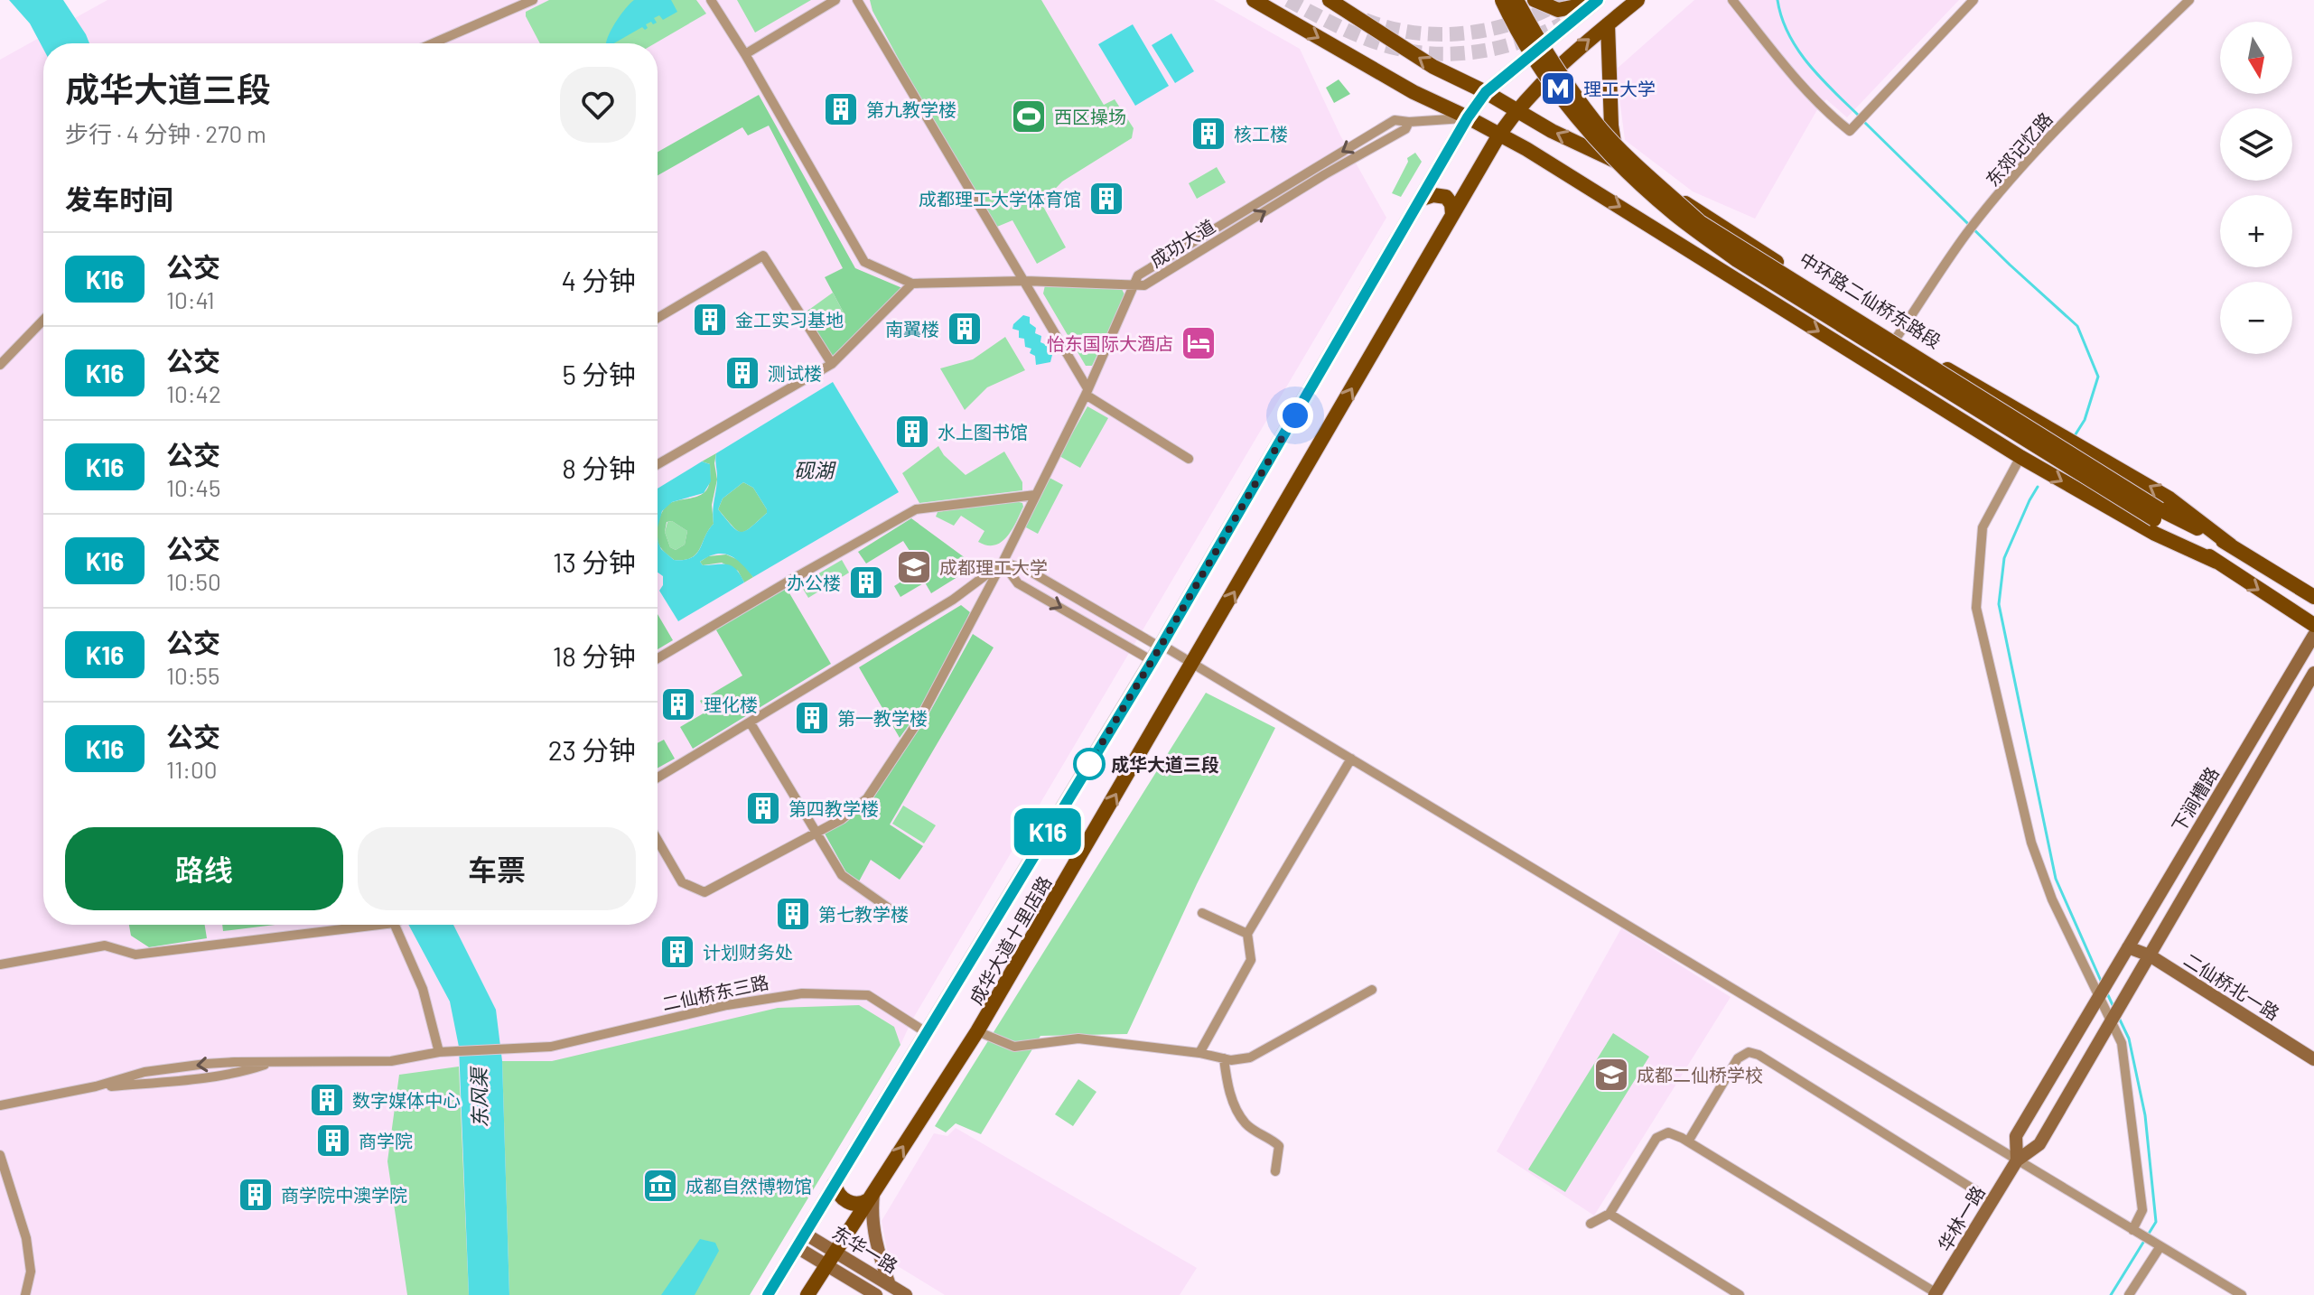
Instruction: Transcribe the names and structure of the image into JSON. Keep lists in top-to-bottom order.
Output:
{
  "streets": {
    "main road": ["中环路二仙桥东路段", "成华大道十里店路"],
    "street": [
      "东郊记忆路",
      "成功大道",
      "下涧槽路",
      "二仙桥北一路",
      "二仙桥东三路",
      "华林一路",
      "东华一路"
    ]
  },
  "crossings": [
    ["东郊记忆路", "中环路二仙桥东路段"],
    ["成功大道", "成华大道十里店路"],
    ["中环路二仙桥东路段", "成华大道十里店路"],
    ["下涧槽路", "二仙桥北一路"],
    ["下涧槽路", "华林一路"],
    ["成华大道十里店路", "二仙桥东三路"],
    ["成华大道十里店路", "东华一路"]
  ],
  "water": ["砚湖", "东风渠"],
  "places": {
    "metro station": ["理工大学"],
    "building": [
      "第九教学楼",
      "核工楼",
      "成都理工大学体育馆",
      "金工实习基地",
      "南翼楼",
      "测试楼",
      "水上图书馆",
      "办公楼",
      "理化楼",
      "第一教学楼",
      "第四教学楼",
      "第七教学楼",
      "计划财务处",
      "数字媒体中心",
      "商学院",
      "商学院中澳学院"
    ],
    "sports": ["西区操场"],
    "hotel": ["怡东国际大酒店"],
    "school or university": ["成都理工大学", "成都二仙桥学校"],
    "other": ["成华大道三段"],
    "museum": ["成都自然博物馆"]
  },
  "lines": ["bus line K16"],
  "north": "bottom",
  "page": {
    "on_map": "K16",
    "map_buttons": ["+", "−"],
    "heading": [
      ["成华大道三段", "步行 · 4 分钟 · 270 m"],
      "发车时间"
    ],
    "list": [
      {
        "mark": "K16",
        "name": "公交",
        "note": "10:41",
        "value": "4 分钟"
      },
      {
        "mark": "K16",
        "name": "公交",
        "note": "10:42",
        "value": "5 分钟"
      },
      {
        "mark": "K16",
        "name": "公交",
        "note": "10:45",
        "value": "8 分钟"
      },
      {
        "mark": "K16",
        "name": "公交",
        "note": "10:50",
        "value": "13 分钟"
      },
      {
        "mark": "K16",
        "name": "公交",
        "note": "10:55",
        "value": "18 分钟"
      },
      {
        "mark": "K16",
        "name": "公交",
        "note": "11:00",
        "value": "23 分钟"
      }
    ],
    "buttons": ["路线", "车票"]
  }
}
